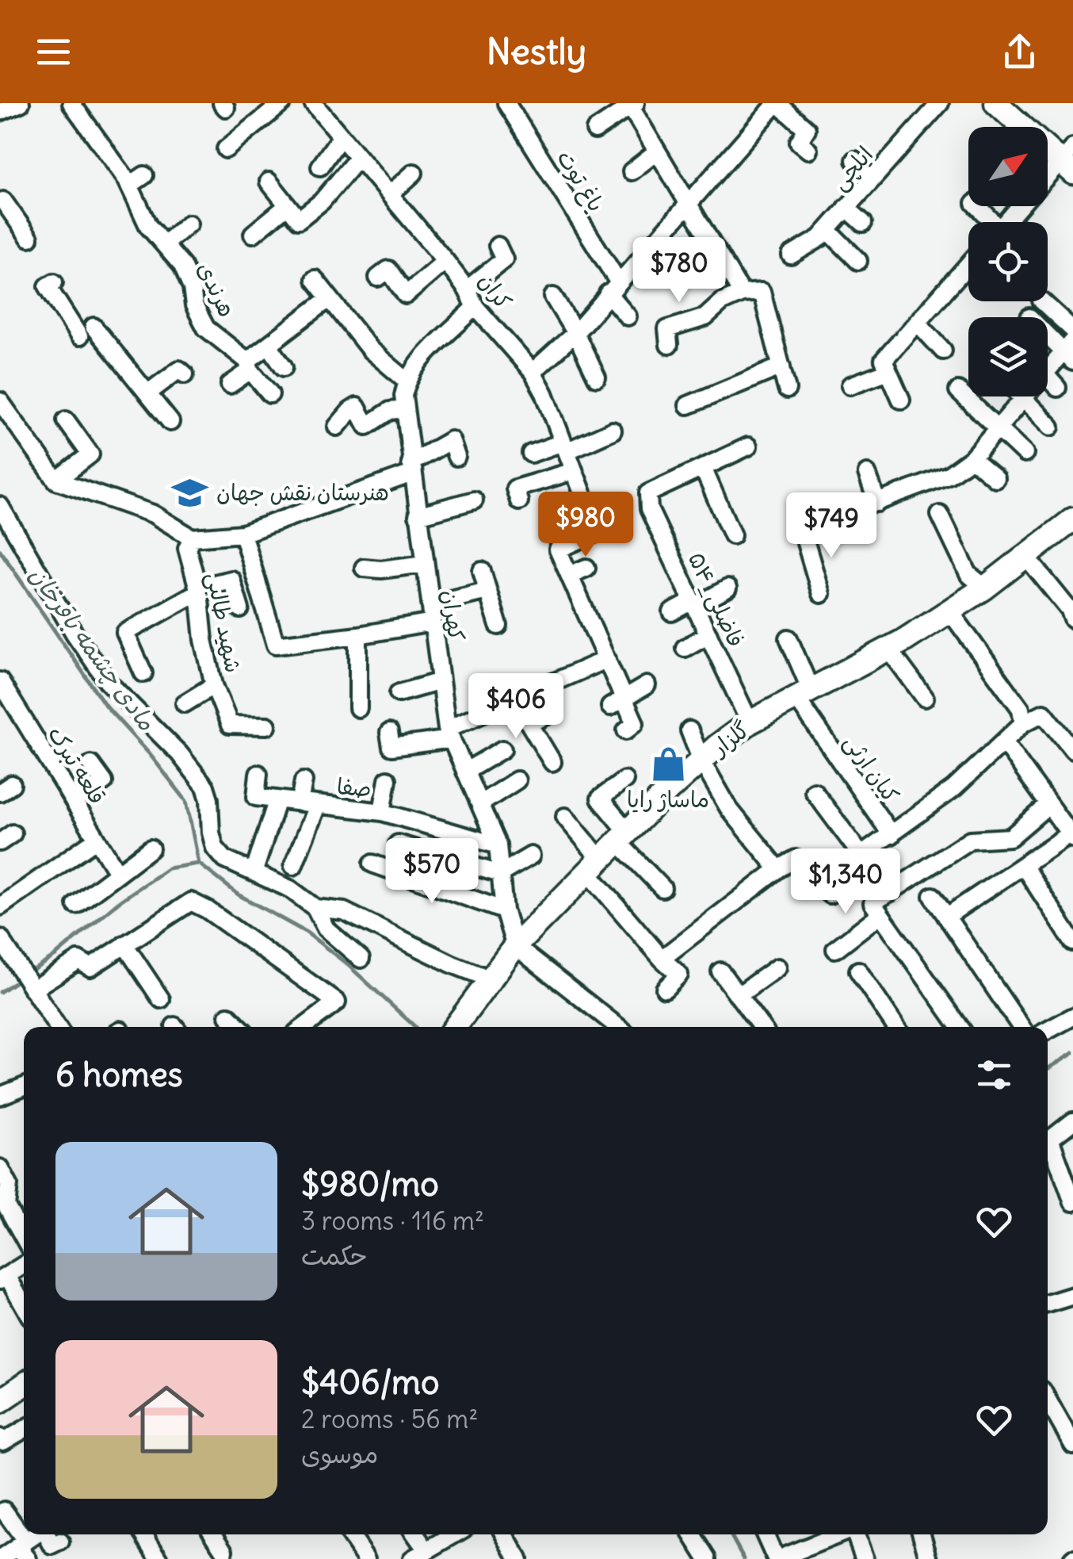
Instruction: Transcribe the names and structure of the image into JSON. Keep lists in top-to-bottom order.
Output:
{
  "streets": {
    "main road": ["گلزار"],
    "street": [
      "ایلچی",
      "باغ توت",
      "هرندی",
      "کران",
      "۵۴_فاضلی",
      "کهران",
      "شهید طالبی",
      "قلعه تبرک",
      "کیان ارثی",
      "صفا"
    ]
  },
  "crossings": [
    ["۵۴_فاضلی", "گلزار"],
    ["کهران", "گلزار"],
    ["کهران", "صفا"],
    ["گلزار", "کیان ارثی"]
  ],
  "water": ["مادی چشمه باقرخان"],
  "places": {
    "school or university": ["هنرستان نقش جهان"],
    "shop": ["ماساژ رایا"]
  },
  "north": "top right",
  "page": {
    "header": "Nestly",
    "price": [
      "$780",
      "$980",
      "$749",
      "$406",
      "$570",
      "$1,340"
    ],
    "heading": "6 homes",
    "list": [
      {
        "name": "$980/mo",
        "note": "3 rooms · 116 m² · حکمت"
      },
      {
        "name": "$406/mo",
        "note": "2 rooms · 56 m² · موسوی"
      }
    ]
  }
}
